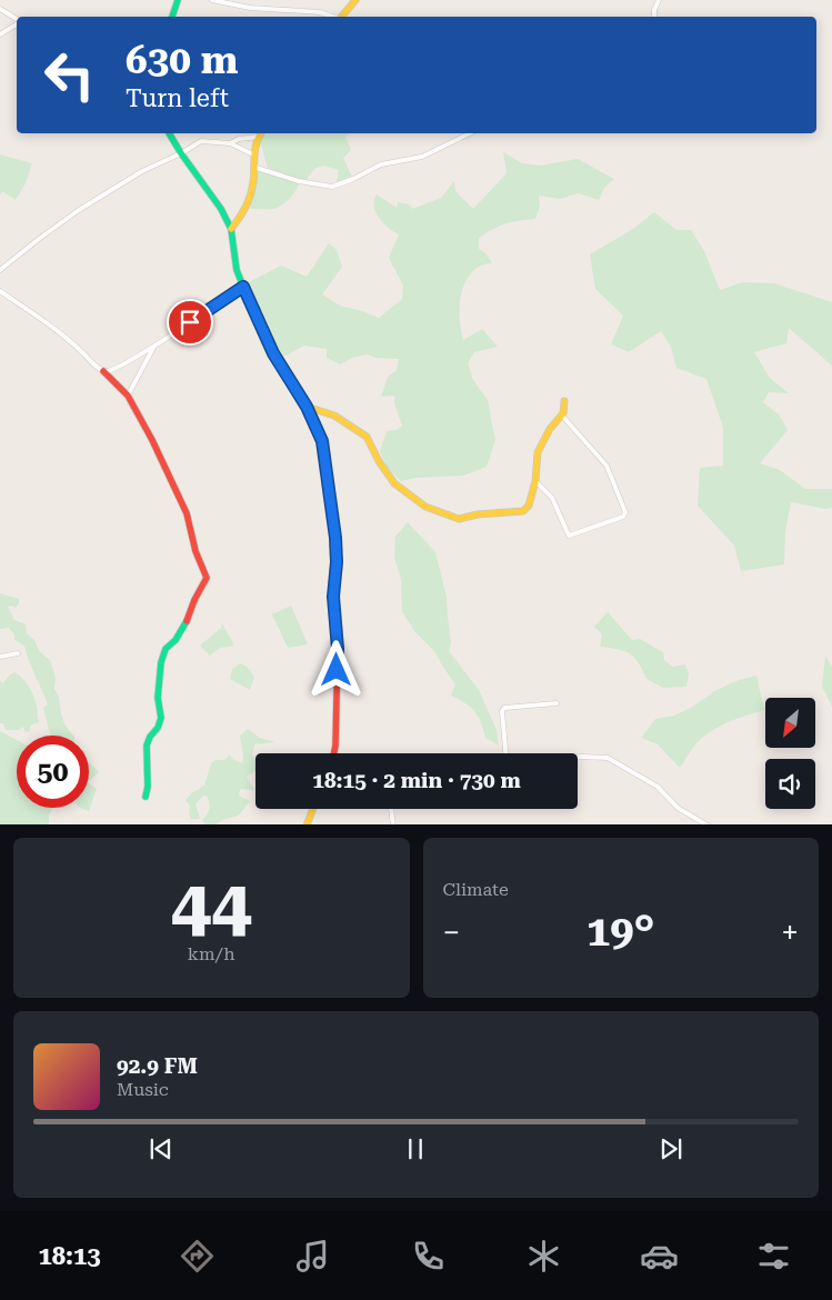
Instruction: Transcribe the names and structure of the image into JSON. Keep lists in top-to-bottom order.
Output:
{
  "north": "bottom left",
  "page": {
    "turn": ["630 m", "Turn left"],
    "limit": "50",
    "trip": "18:15 · 2 min · 730 m",
    "tile": [
      ["44", "km/h"],
      "Climate"
    ],
    "heat": ["−", "19°", "+"],
    "song": ["92.9 FM", "Music"],
    "tabs": "18:13"
  }
}
